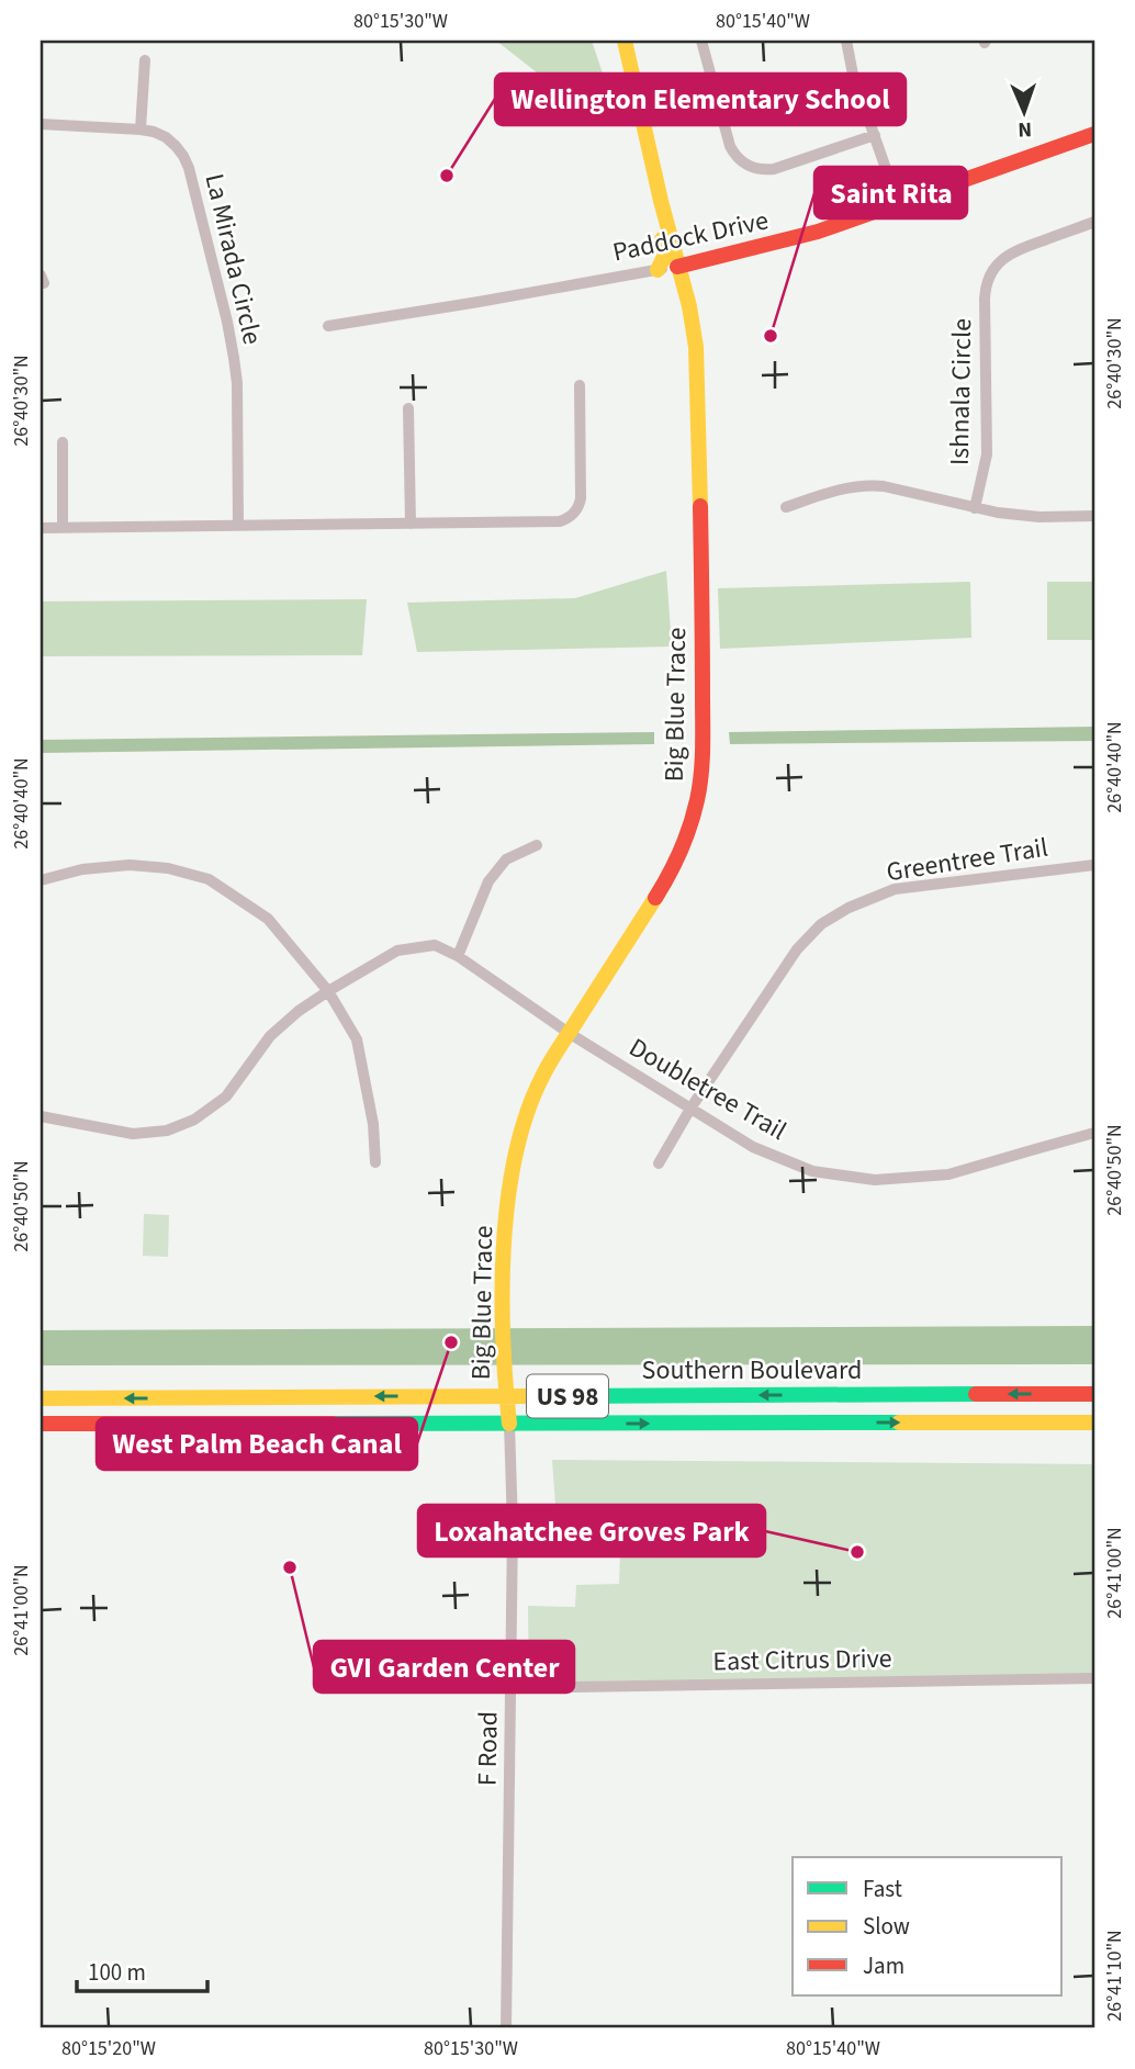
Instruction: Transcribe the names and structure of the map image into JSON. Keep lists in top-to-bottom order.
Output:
{
  "streets": {
    "main road": [
      "Paddock Drive",
      "Big Blue Trace",
      "Southern Boulevard",
      "US 98"
    ],
    "street": [
      "La Mirada Circle",
      "Ishnala Circle",
      "Greentree Trail",
      "Doubletree Trail",
      "East Citrus Drive",
      "F Road"
    ]
  },
  "crossings": [
    ["Paddock Drive", "Big Blue Trace"],
    ["Big Blue Trace", "Doubletree Trail"],
    ["Big Blue Trace", "Southern Boulevard"],
    ["Big Blue Trace", "F Road"],
    ["Greentree Trail", "Doubletree Trail"],
    ["Southern Boulevard", "F Road"],
    ["East Citrus Drive", "F Road"]
  ],
  "places": [
    "Wellington Elementary School",
    "Saint Rita",
    "West Palm Beach Canal",
    "Loxahatchee Groves Park",
    "GVI Garden Center"
  ],
  "legend": ["Fast", "Slow", "Jam"],
  "scale_bar": "100 m",
  "north": "bottom",
  "coordinates": [
    "80°15'30\"W",
    "80°15'40\"W",
    "26°40'30\"N",
    "26°40'40\"N",
    "26°40'50\"N",
    "26°41'00\"N",
    "26°41'10\"N",
    "80°15'20\"W"
  ]
}
